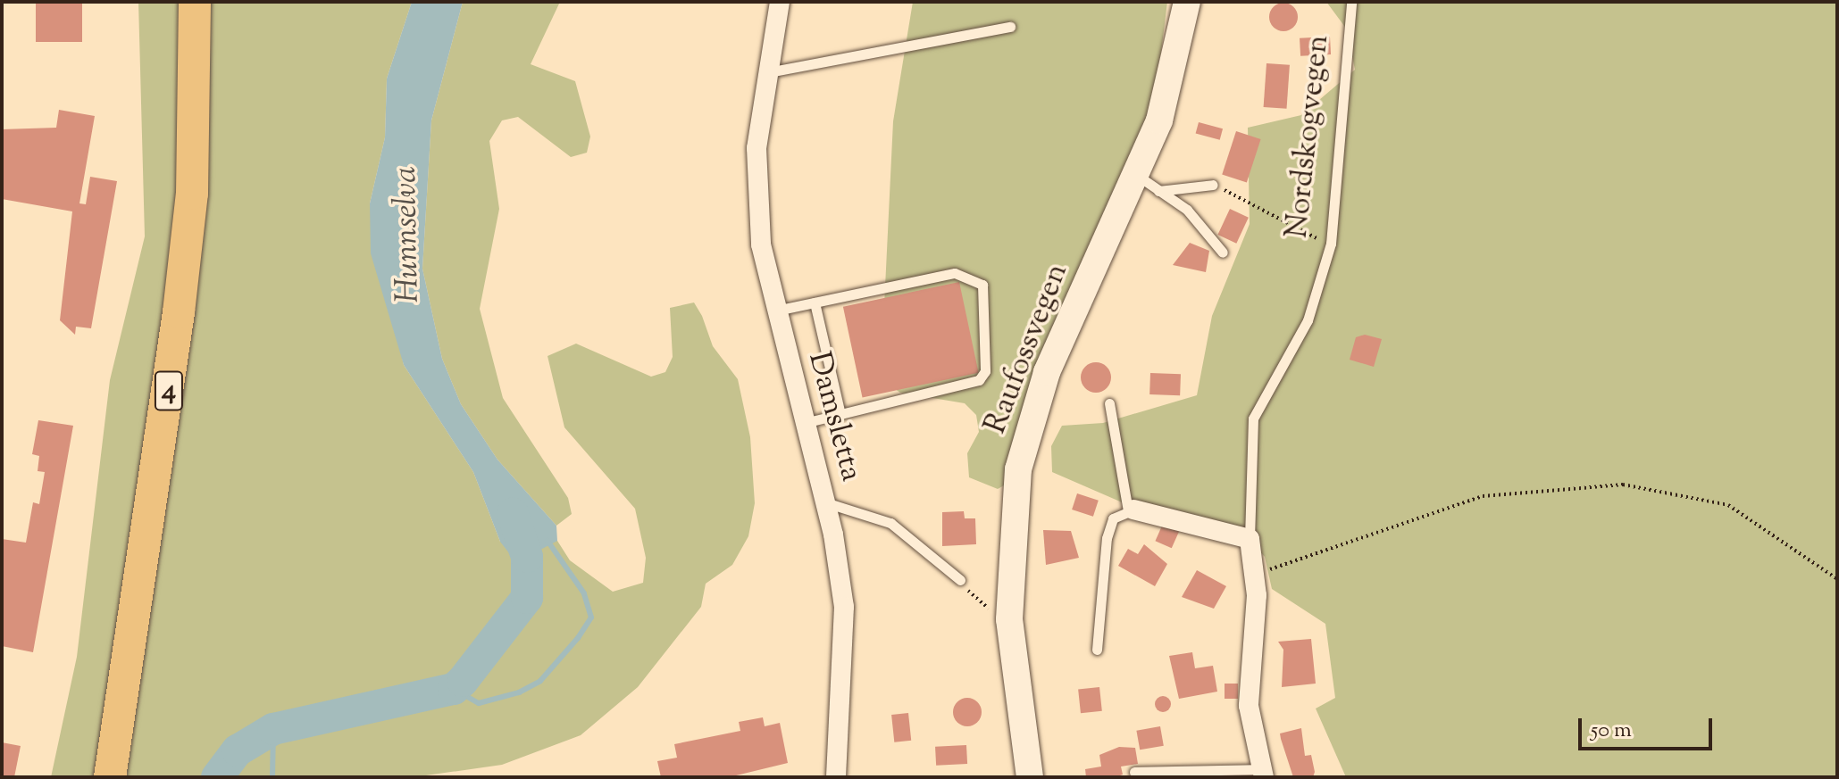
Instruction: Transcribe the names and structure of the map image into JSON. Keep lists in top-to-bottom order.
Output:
{
  "streets": {
    "highway": ["4"],
    "main road": ["Raufossvegen"],
    "street": ["Nordskogvegen", "Damsletta"]
  },
  "water": ["Hunnselva"],
  "scale_bar": "50 m"
}
